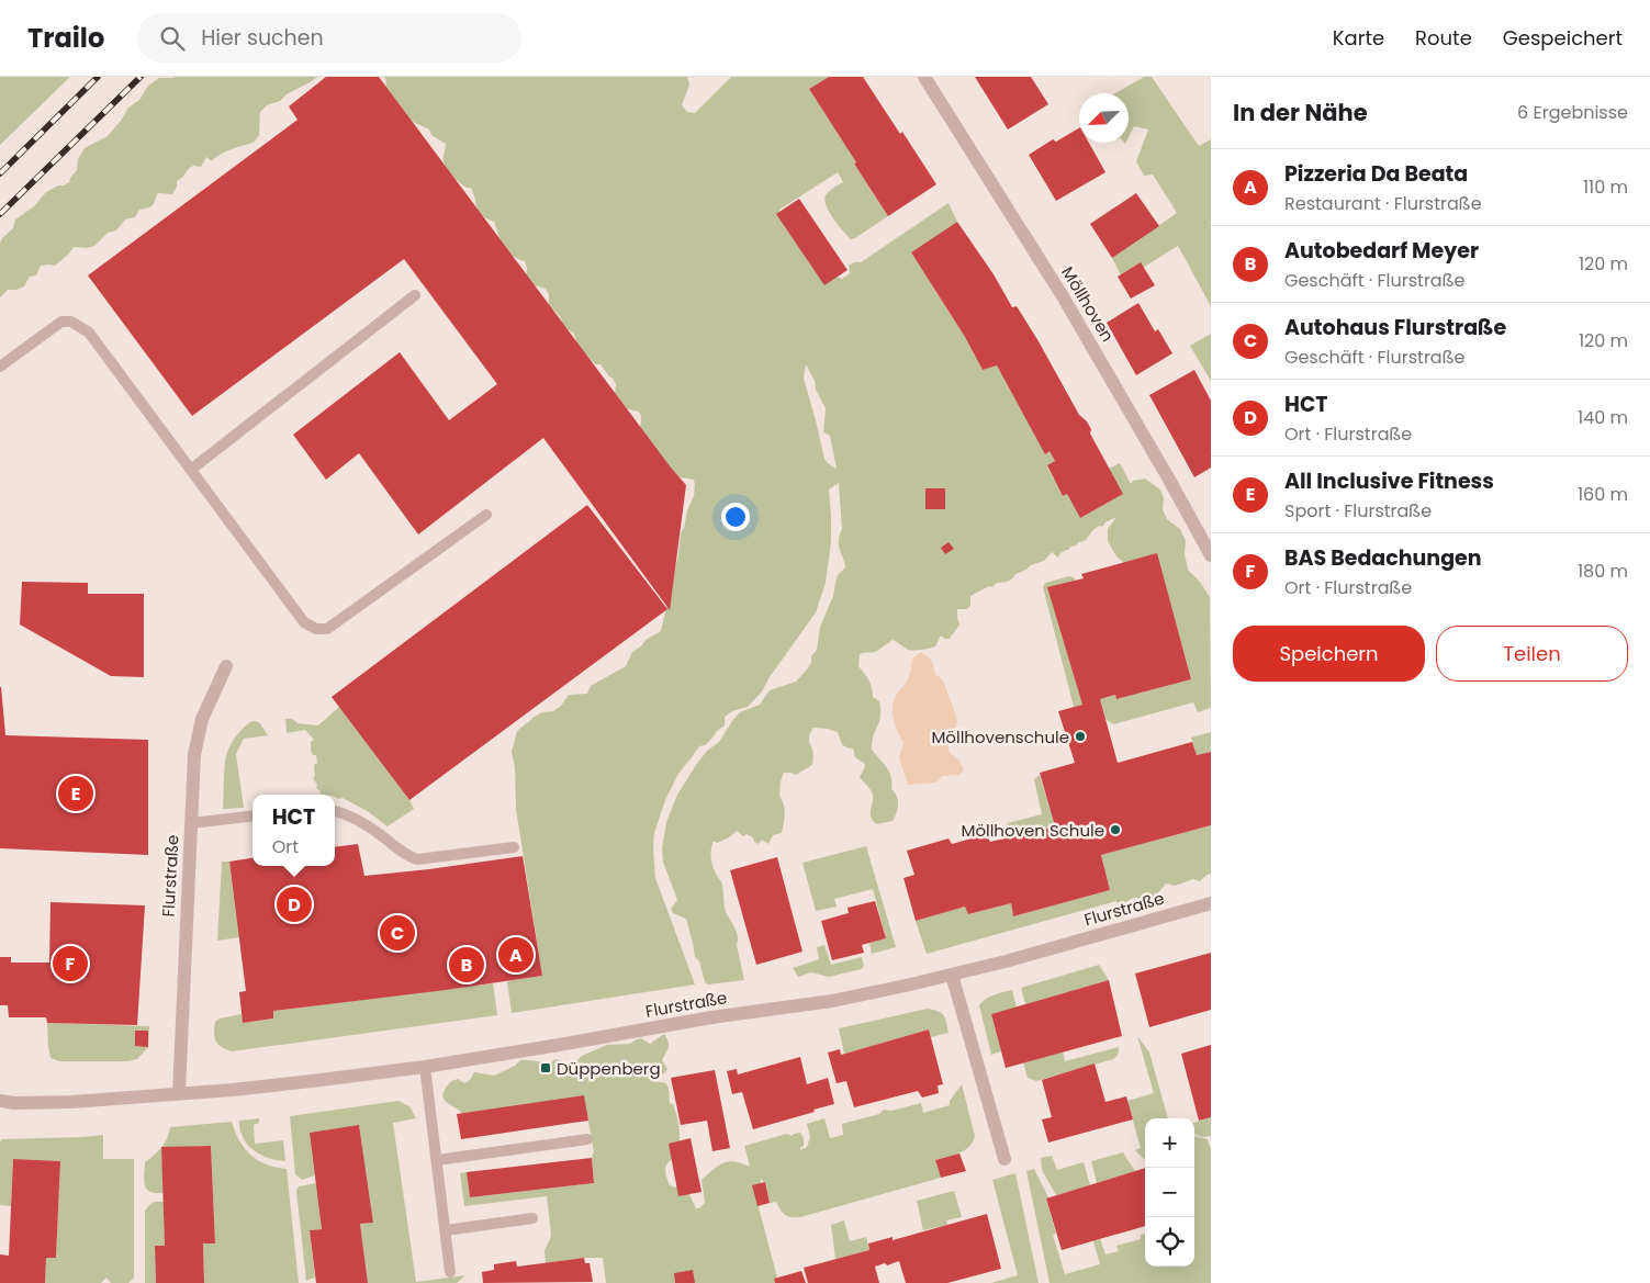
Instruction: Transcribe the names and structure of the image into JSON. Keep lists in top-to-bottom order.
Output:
{
  "streets": {
    "street": ["Möllhoven", "Flurstraße"]
  },
  "places": {
    "other": ["Möllhovenschule", "Möllhoven Schule"],
    "transit": ["Düppenberg"]
  },
  "north": "bottom left",
  "page": {
    "header": "Trailo",
    "search": "Hier suchen",
    "nav": ["Karte", "Route", "Gespeichert"],
    "heading": ["In der Nähe", "6 Ergebnisse"],
    "list": [
      {
        "mark": "A",
        "name": "Pizzeria Da Beata",
        "note": "Restaurant · Flurstraße",
        "value": "110 m"
      },
      {
        "mark": "B",
        "name": "Autobedarf Meyer",
        "note": "Geschäft · Flurstraße",
        "value": "120 m"
      },
      {
        "mark": "C",
        "name": "Autohaus Flurstraße",
        "note": "Geschäft · Flurstraße",
        "value": "120 m"
      },
      {
        "mark": "D",
        "name": "HCT",
        "note": "Ort · Flurstraße",
        "value": "140 m"
      },
      {
        "mark": "E",
        "name": "All Inclusive Fitness",
        "note": "Sport · Flurstraße",
        "value": "160 m"
      },
      {
        "mark": "F",
        "name": "BAS Bedachungen",
        "note": "Ort · Flurstraße",
        "value": "180 m"
      }
    ],
    "buttons": ["Speichern", "Teilen"],
    "pins": [
      "E",
      "D",
      "C",
      "A",
      "F",
      "B"
    ],
    "popup": ["HCT", "Ort"],
    "map_buttons": ["+", "−"]
  }
}
